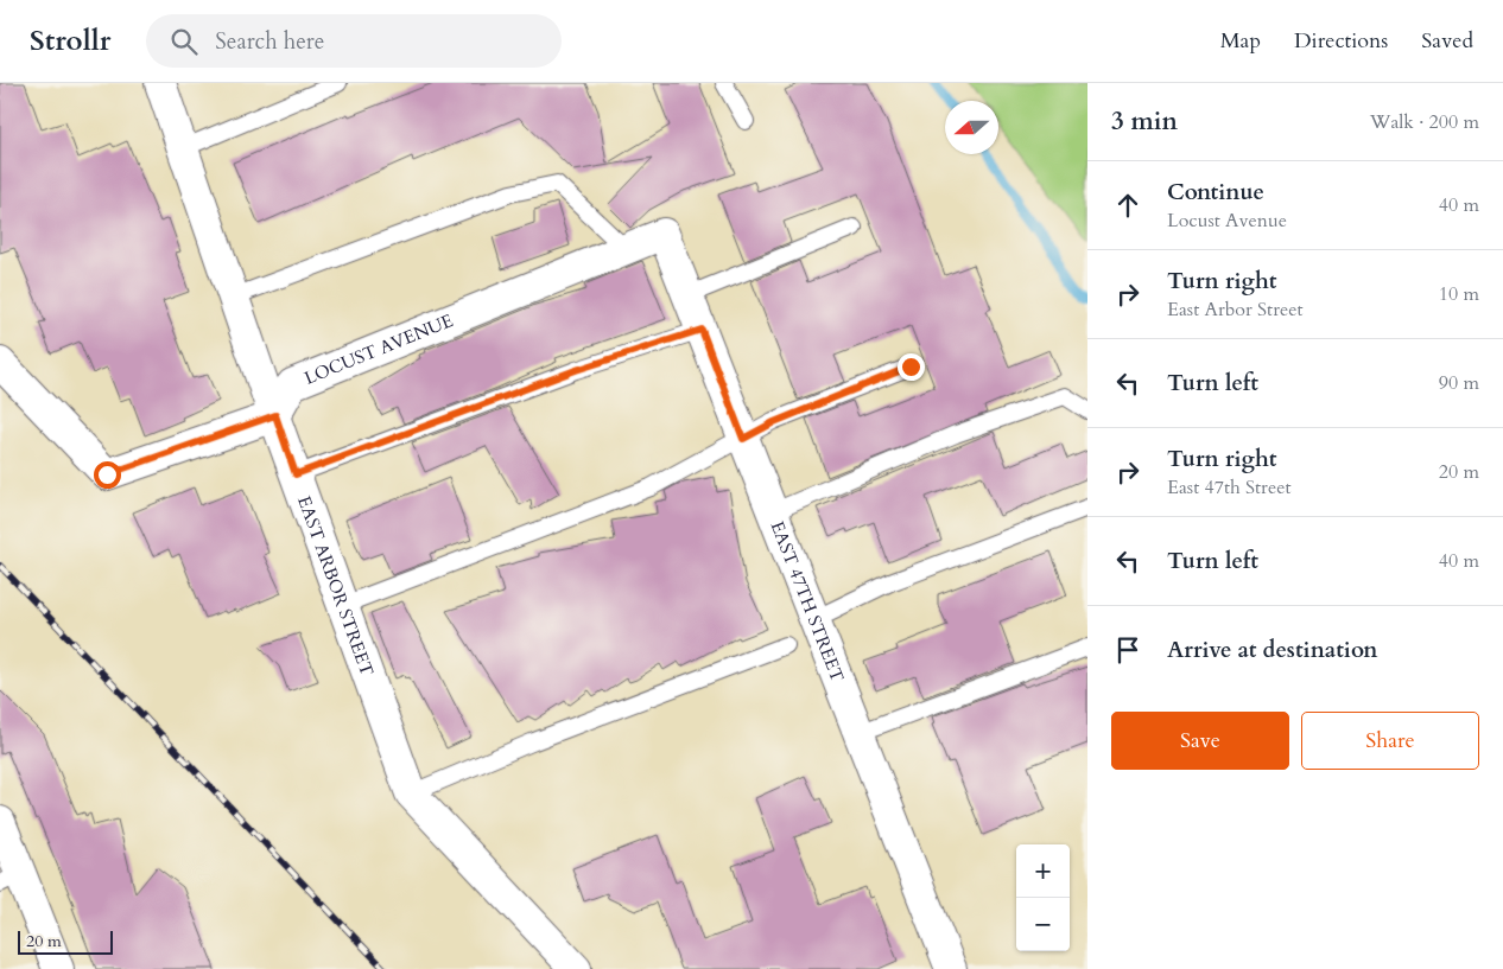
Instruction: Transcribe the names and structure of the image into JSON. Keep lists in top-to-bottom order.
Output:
{
  "streets": {
    "street": ["LOCUST AVENUE", "EAST ARBOR STREET", "EAST 47TH STREET"]
  },
  "crossings": [
    ["LOCUST AVENUE", "EAST ARBOR STREET"],
    ["LOCUST AVENUE", "EAST 47TH STREET"]
  ],
  "scale_bar": "20 m",
  "north": "left",
  "page": {
    "header": "Strollr",
    "search": "Search here",
    "nav": ["Map", "Directions", "Saved"],
    "heading": ["3 min", "Walk · 200 m"],
    "list": [
      ["Continue", "Locust Avenue", "40 m"],
      ["Turn right", "East Arbor Street", "10 m"],
      ["Turn left", "90 m"],
      ["Turn right", "East 47th Street", "20 m"],
      ["Turn left", "40 m"],
      "Arrive at destination"
    ],
    "buttons": ["Save", "Share"],
    "map_buttons": ["+", "−"],
    "scale": "20 m"
  }
}
